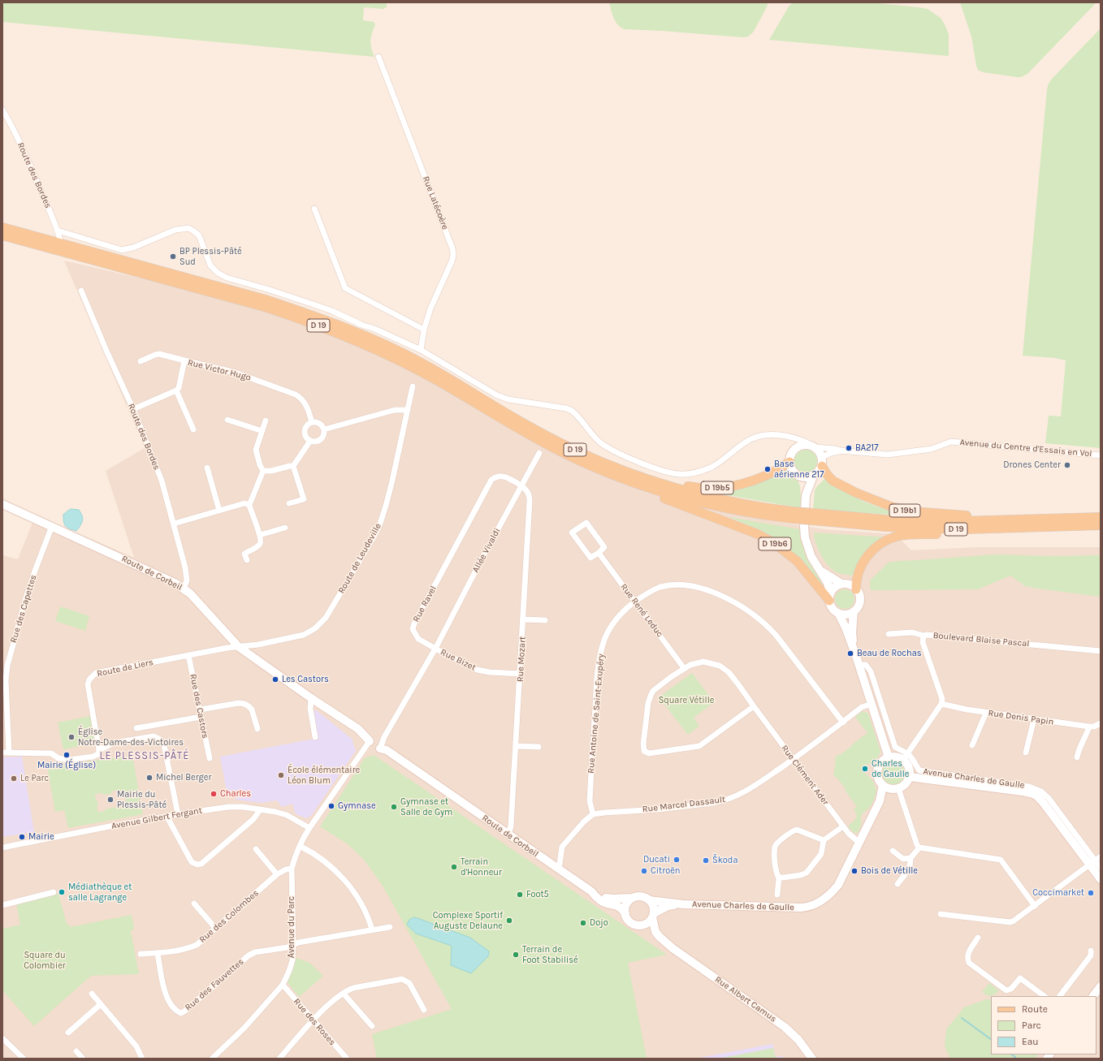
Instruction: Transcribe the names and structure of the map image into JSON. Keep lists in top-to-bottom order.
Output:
{
  "streets": {
    "main road": [
      "D 19",
      "D 19b5",
      "D 19b1",
      "D 19b6",
      "Route de Corbeil",
      "Avenue Charles de Gaulle",
      "Rue Albert Camus"
    ],
    "street": [
      "Route des Bordes",
      "Rue Latécoère",
      "Rue Victor Hugo",
      "Avenue du Centre d'Essais en Vol",
      "Allée Vivaldi",
      "Route de Leudeville",
      "Rue Ravel",
      "Rue des Capettes",
      "Rue René Leduc",
      "Boulevard Blaise Pascal",
      "Rue Mozart",
      "Rue Bizet",
      "Route de Liers",
      "Rue des Castors",
      "Rue Antoine de Saint-Exupéry",
      "Rue Denis Papin",
      "Rue Clément Ader",
      "Rue Marcel Dassault",
      "Avenue Gilbert Fergant",
      "Rue des Colombes",
      "Avenue du Parc",
      "Rue des Fauvettes",
      "Rue des Roses"
    ]
  },
  "crossings": [
    ["Route des Bordes", "D 19"],
    ["Route des Bordes", "Route de Corbeil"],
    ["D 19", "D 19b5"],
    ["D 19", "D 19b1"],
    ["D 19", "D 19b6"],
    ["D 19b5", "D 19b1"],
    ["Allée Vivaldi", "Rue Ravel"],
    ["Allée Vivaldi", "Rue Mozart"],
    ["Allée Vivaldi", "Rue Bizet"],
    ["Route de Leudeville", "Route de Corbeil"],
    ["Route de Leudeville", "Route de Liers"],
    ["Route de Corbeil", "Rue des Capettes"],
    ["Route de Corbeil", "Rue Mozart"],
    ["Route de Corbeil", "Route de Liers"],
    ["Route de Corbeil", "Avenue Charles de Gaulle"],
    ["Route de Corbeil", "Avenue du Parc"],
    ["Route de Corbeil", "Rue Albert Camus"],
    ["Rue Ravel", "Rue Mozart"],
    ["Rue Ravel", "Rue Bizet"],
    ["Rue René Leduc", "Rue Antoine de Saint-Exupéry"],
    ["Rue René Leduc", "Rue Clément Ader"],
    ["Boulevard Blaise Pascal", "Rue Denis Papin"],
    ["Rue Mozart", "Rue Bizet"],
    ["Route de Liers", "Rue des Castors"],
    ["Rue Antoine de Saint-Exupéry", "Rue Marcel Dassault"],
    ["Rue Clément Ader", "Avenue Charles de Gaulle"],
    ["Rue Clément Ader", "Rue Marcel Dassault"],
    ["Avenue Charles de Gaulle", "Rue Albert Camus"],
    ["Avenue Gilbert Fergant", "Avenue du Parc"],
    ["Rue des Colombes", "Avenue du Parc"],
    ["Rue des Colombes", "Rue des Fauvettes"],
    ["Avenue du Parc", "Rue des Fauvettes"],
    ["Avenue du Parc", "Rue des Roses"]
  ],
  "districts": ["LE PLESSIS-PÂTÉ"],
  "parks": ["Square Vétille", "Square du Colombier"],
  "places": [
    "BP Plessis-Pâté Sud",
    "BA217",
    "Drones Center",
    "Base aérienne 217",
    "Beau de Rochas",
    "Les Castors",
    "Église Notre-Dame-des-Victoires",
    "Mairie (Église)",
    "Charles de Gaulle",
    "École élémentaire Léon Blum",
    "Michel Berger",
    "Le Parc",
    "Charles",
    "Mairie du Plessis-Pâté",
    "Gymnase",
    "Gymnase et Salle de Gym",
    "Mairie",
    "Ducati",
    "Škoda",
    "Terrain d'Honneur",
    "Citroën",
    "Bois de Vétille",
    "Médiathèque et salle Lagrange",
    "Coccimarket",
    "Foot5",
    "Complexe Sportif Auguste Delaune",
    "Dojo",
    "Terrain de Foot Stabilisé"
  ],
  "legend": ["Route", "Parc", "Eau"]
}
